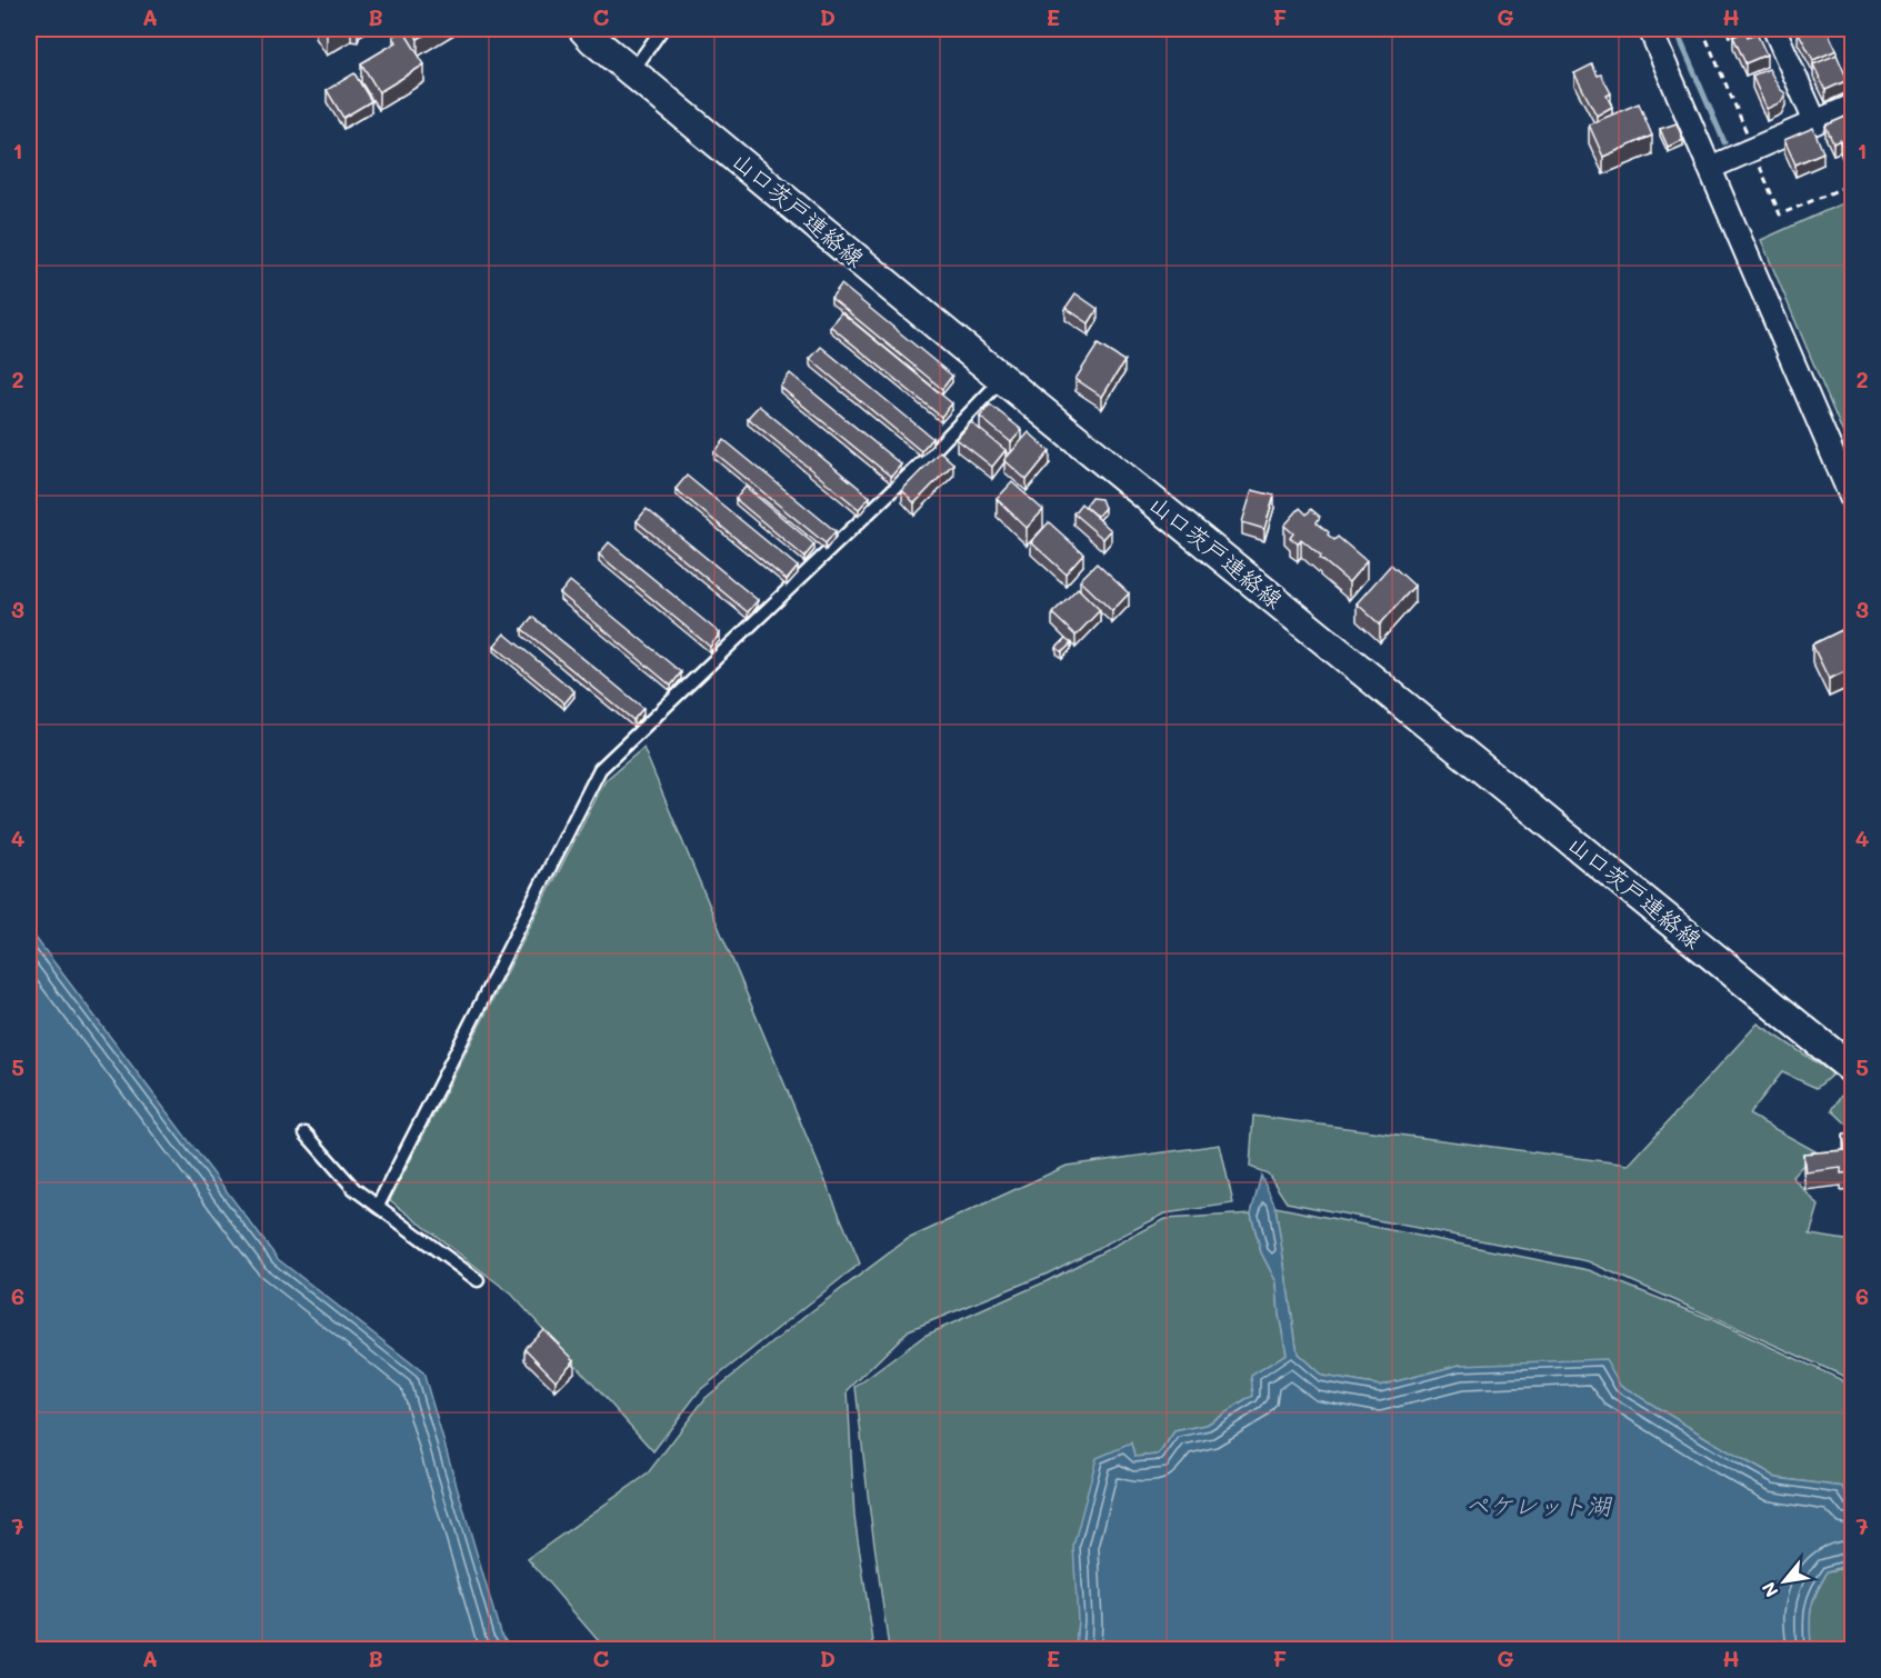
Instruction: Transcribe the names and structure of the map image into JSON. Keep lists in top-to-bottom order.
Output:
{
  "streets": {
    "street": ["山口茨戸連絡線"]
  },
  "water": ["ペケレット湖"],
  "north": "bottom left",
  "grid": {
    "columns": [
      "A",
      "B",
      "C",
      "D",
      "E",
      "F",
      "G",
      "H"
    ],
    "rows": [
      "1",
      "2",
      "3",
      "4",
      "5",
      "6",
      "7"
    ]
  }
}
